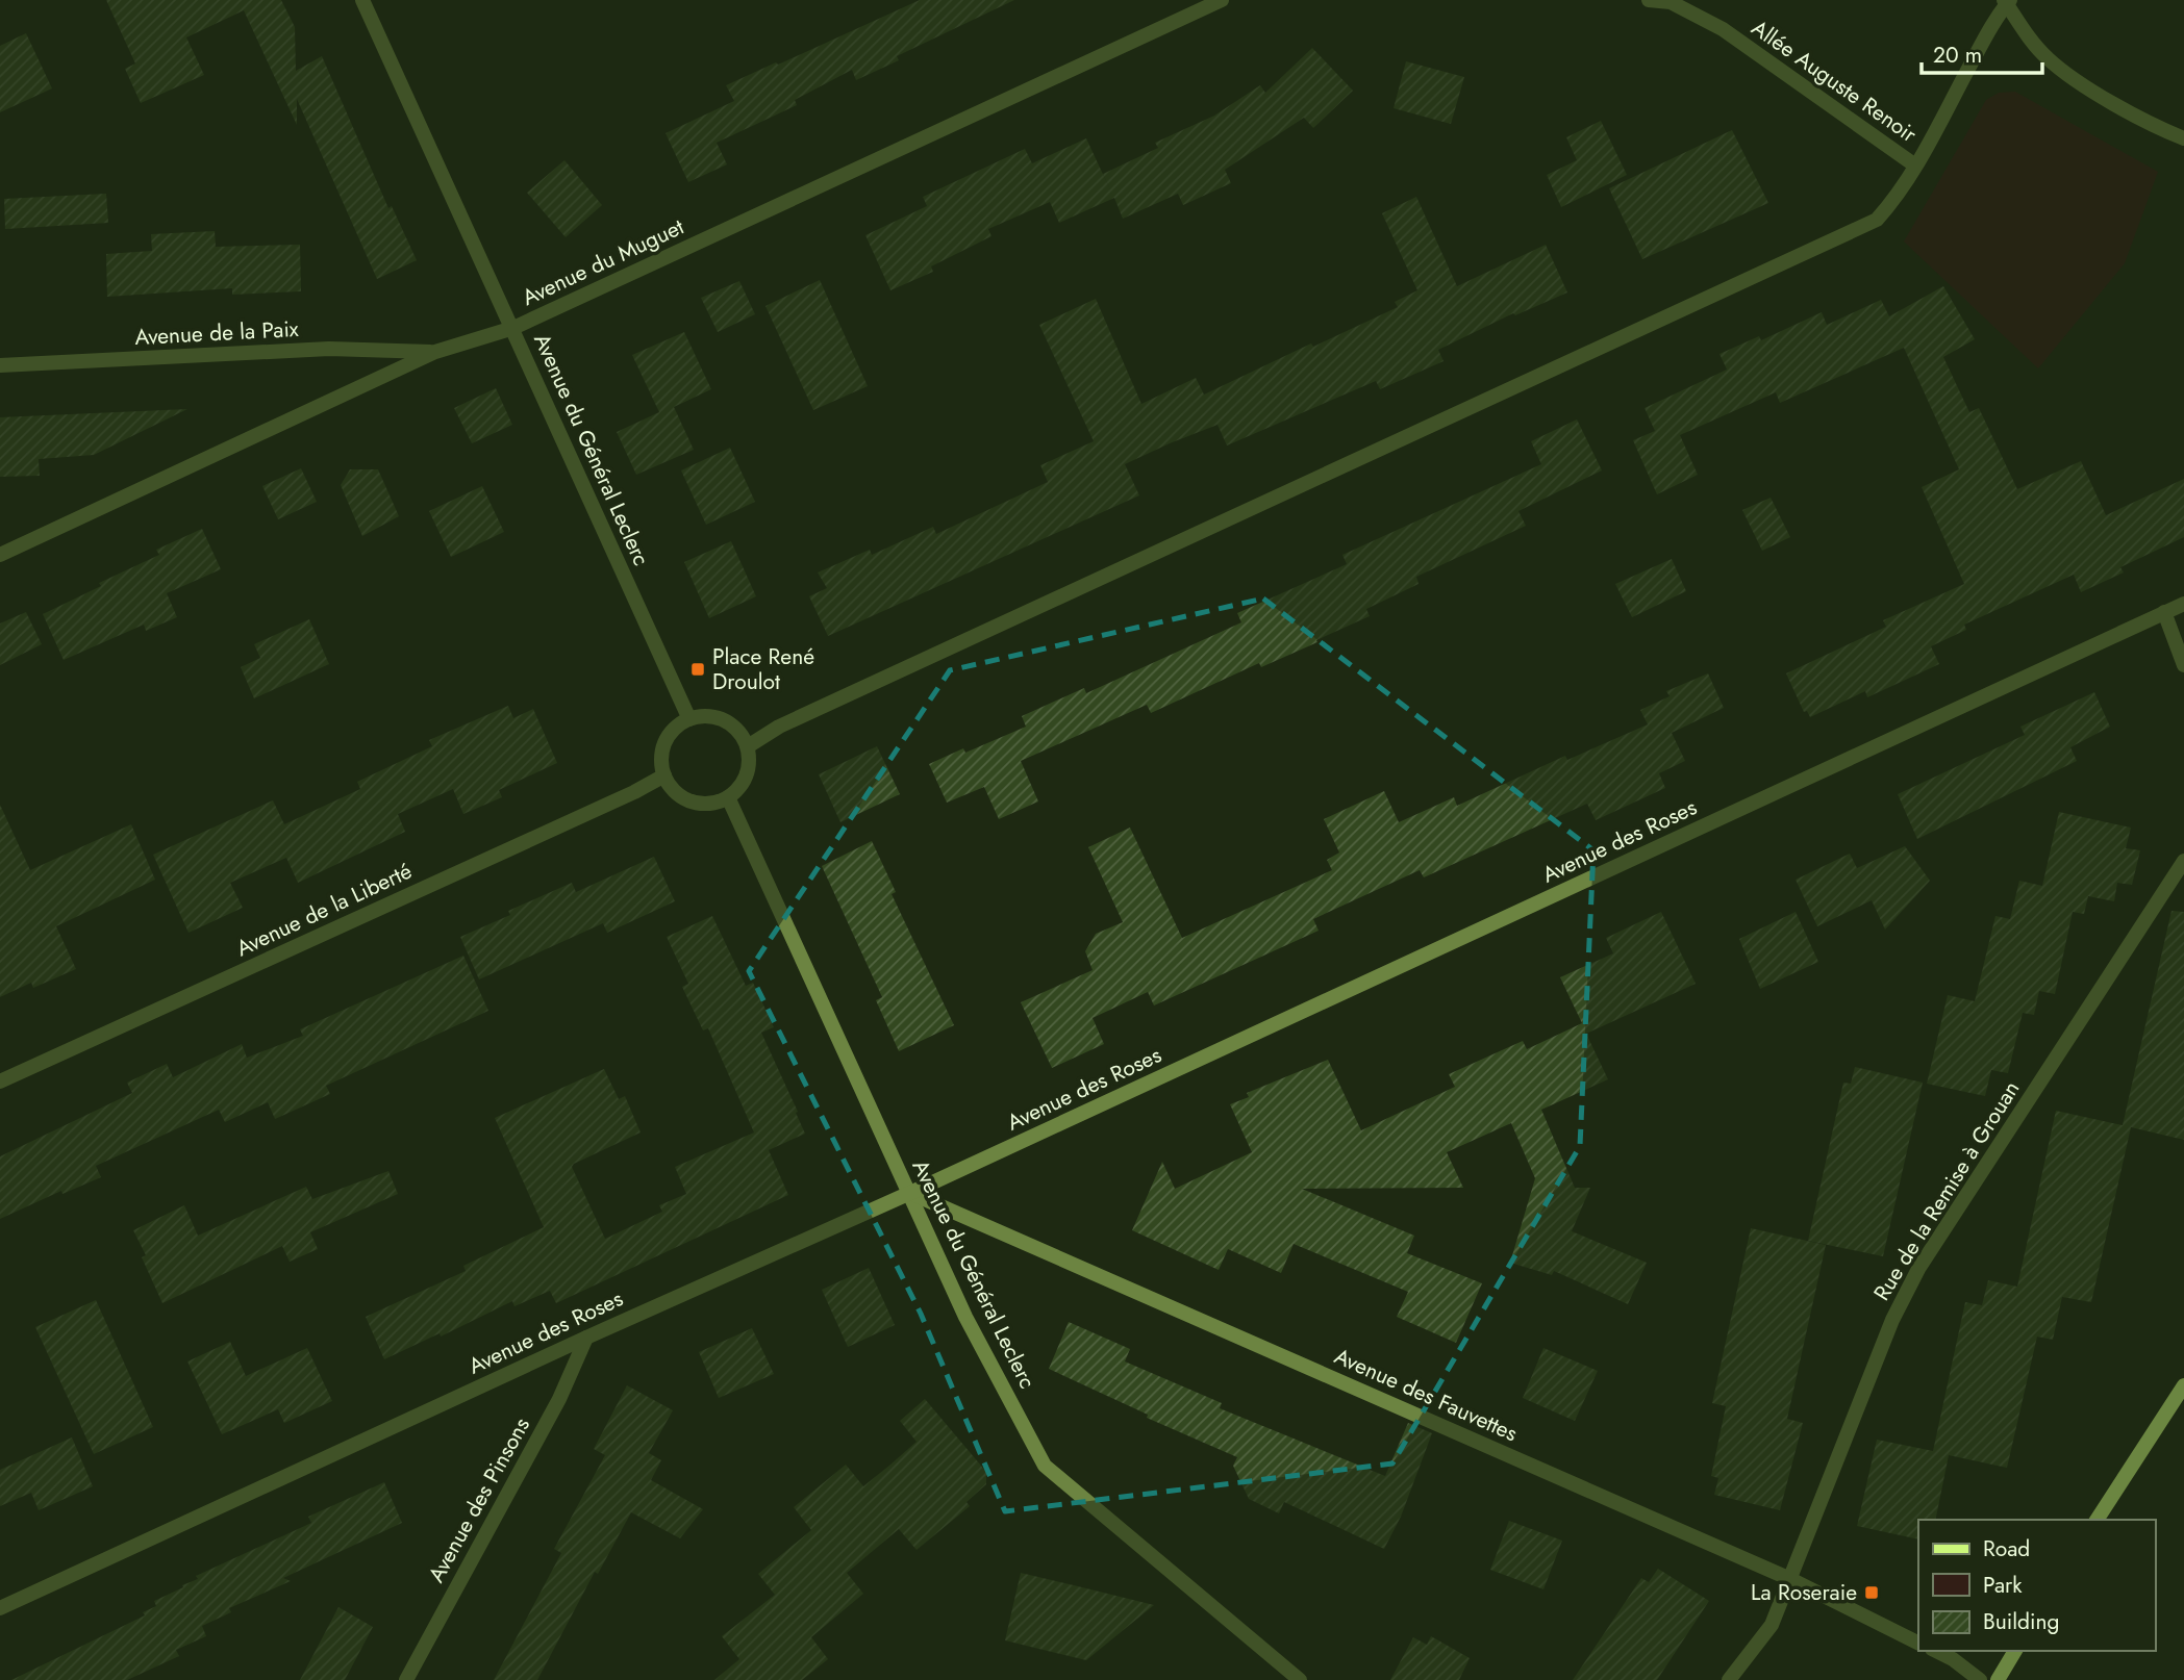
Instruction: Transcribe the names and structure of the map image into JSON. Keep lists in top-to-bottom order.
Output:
{
  "streets": {
    "street": [
      "Allée Auguste Renoir",
      "Avenue du Muguet",
      "Avenue de la Paix",
      "Avenue du Général Leclerc",
      "Avenue des Roses",
      "Avenue de la Liberté",
      "Rue de la Remise à Grouan",
      "Avenue des Fauvettes",
      "Avenue des Pinsons"
    ]
  },
  "crossings": [
    ["Avenue du Muguet", "Avenue de la Paix"],
    ["Avenue du Muguet", "Avenue du Général Leclerc"],
    ["Avenue du Général Leclerc", "Avenue des Roses"],
    ["Avenue du Général Leclerc", "Avenue de la Liberté"],
    ["Avenue du Général Leclerc", "Avenue des Fauvettes"],
    ["Avenue des Roses", "Avenue des Fauvettes"],
    ["Avenue des Roses", "Avenue des Pinsons"],
    ["Rue de la Remise à Grouan", "Avenue des Fauvettes"]
  ],
  "places": {
    "transit": ["Place René Droulot", "La Roseraie"]
  },
  "legend": ["Road", "Park", "Building"],
  "scale_bar": "20 m"
}
